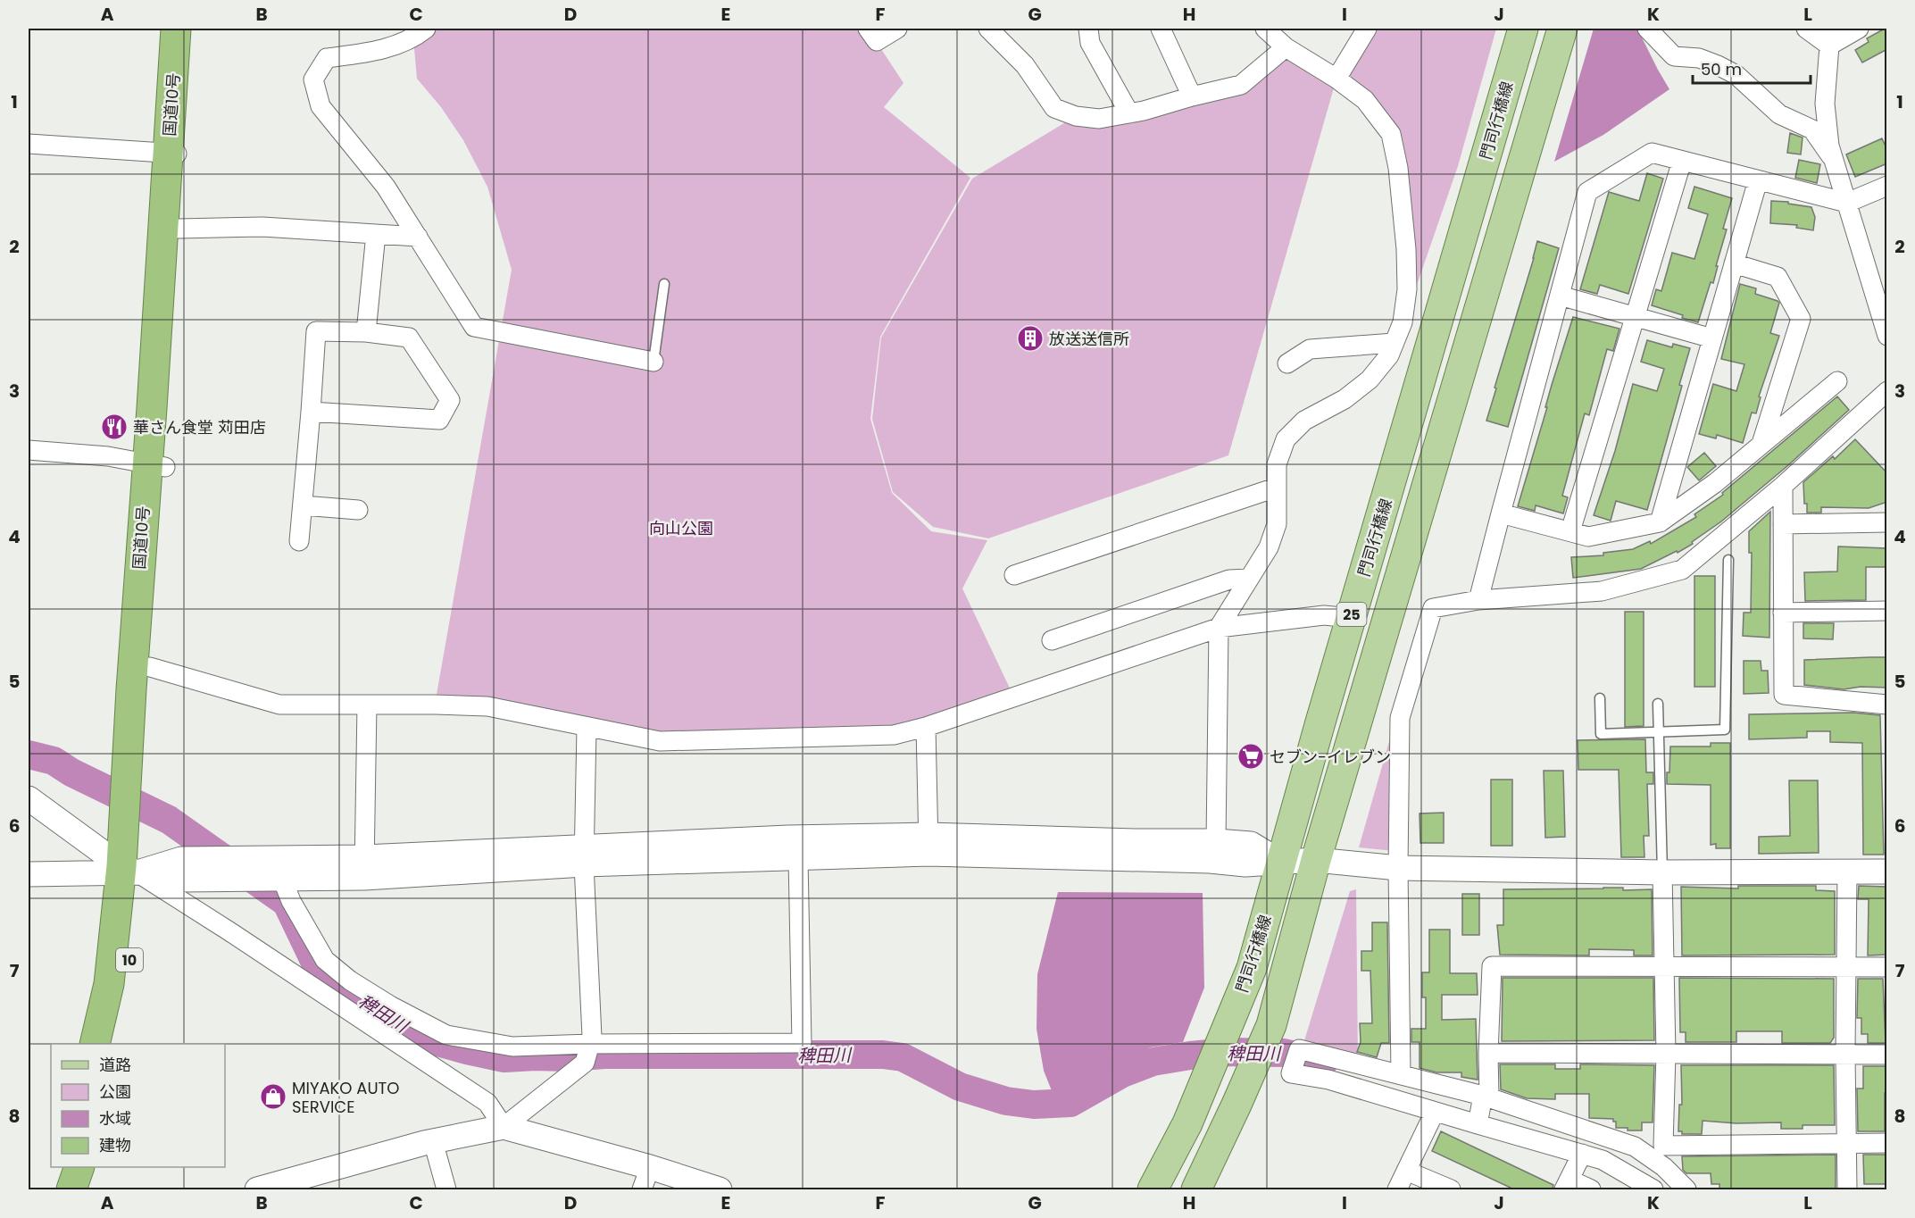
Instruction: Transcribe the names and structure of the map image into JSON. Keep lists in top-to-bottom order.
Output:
{
  "streets": {
    "highway": ["国道10号", "10"],
    "main road": ["門司行橋線", "25"]
  },
  "water": ["稗田川"],
  "parks": ["向山公園"],
  "places": {
    "building": ["放送送信所"],
    "restaurant": ["華さん食堂 苅田店"],
    "supermarket": ["セブン-イレブン"],
    "shop": ["MIYAKO AUTO SERVICE"]
  },
  "legend": [
    "道路",
    "公園",
    "水域",
    "建物"
  ],
  "scale_bar": "50 m",
  "grid": {
    "columns": [
      "A",
      "B",
      "C",
      "D",
      "E",
      "F",
      "G",
      "H",
      "I",
      "J",
      "K",
      "L"
    ],
    "rows": [
      "1",
      "2",
      "3",
      "4",
      "5",
      "6",
      "7",
      "8"
    ]
  }
}
